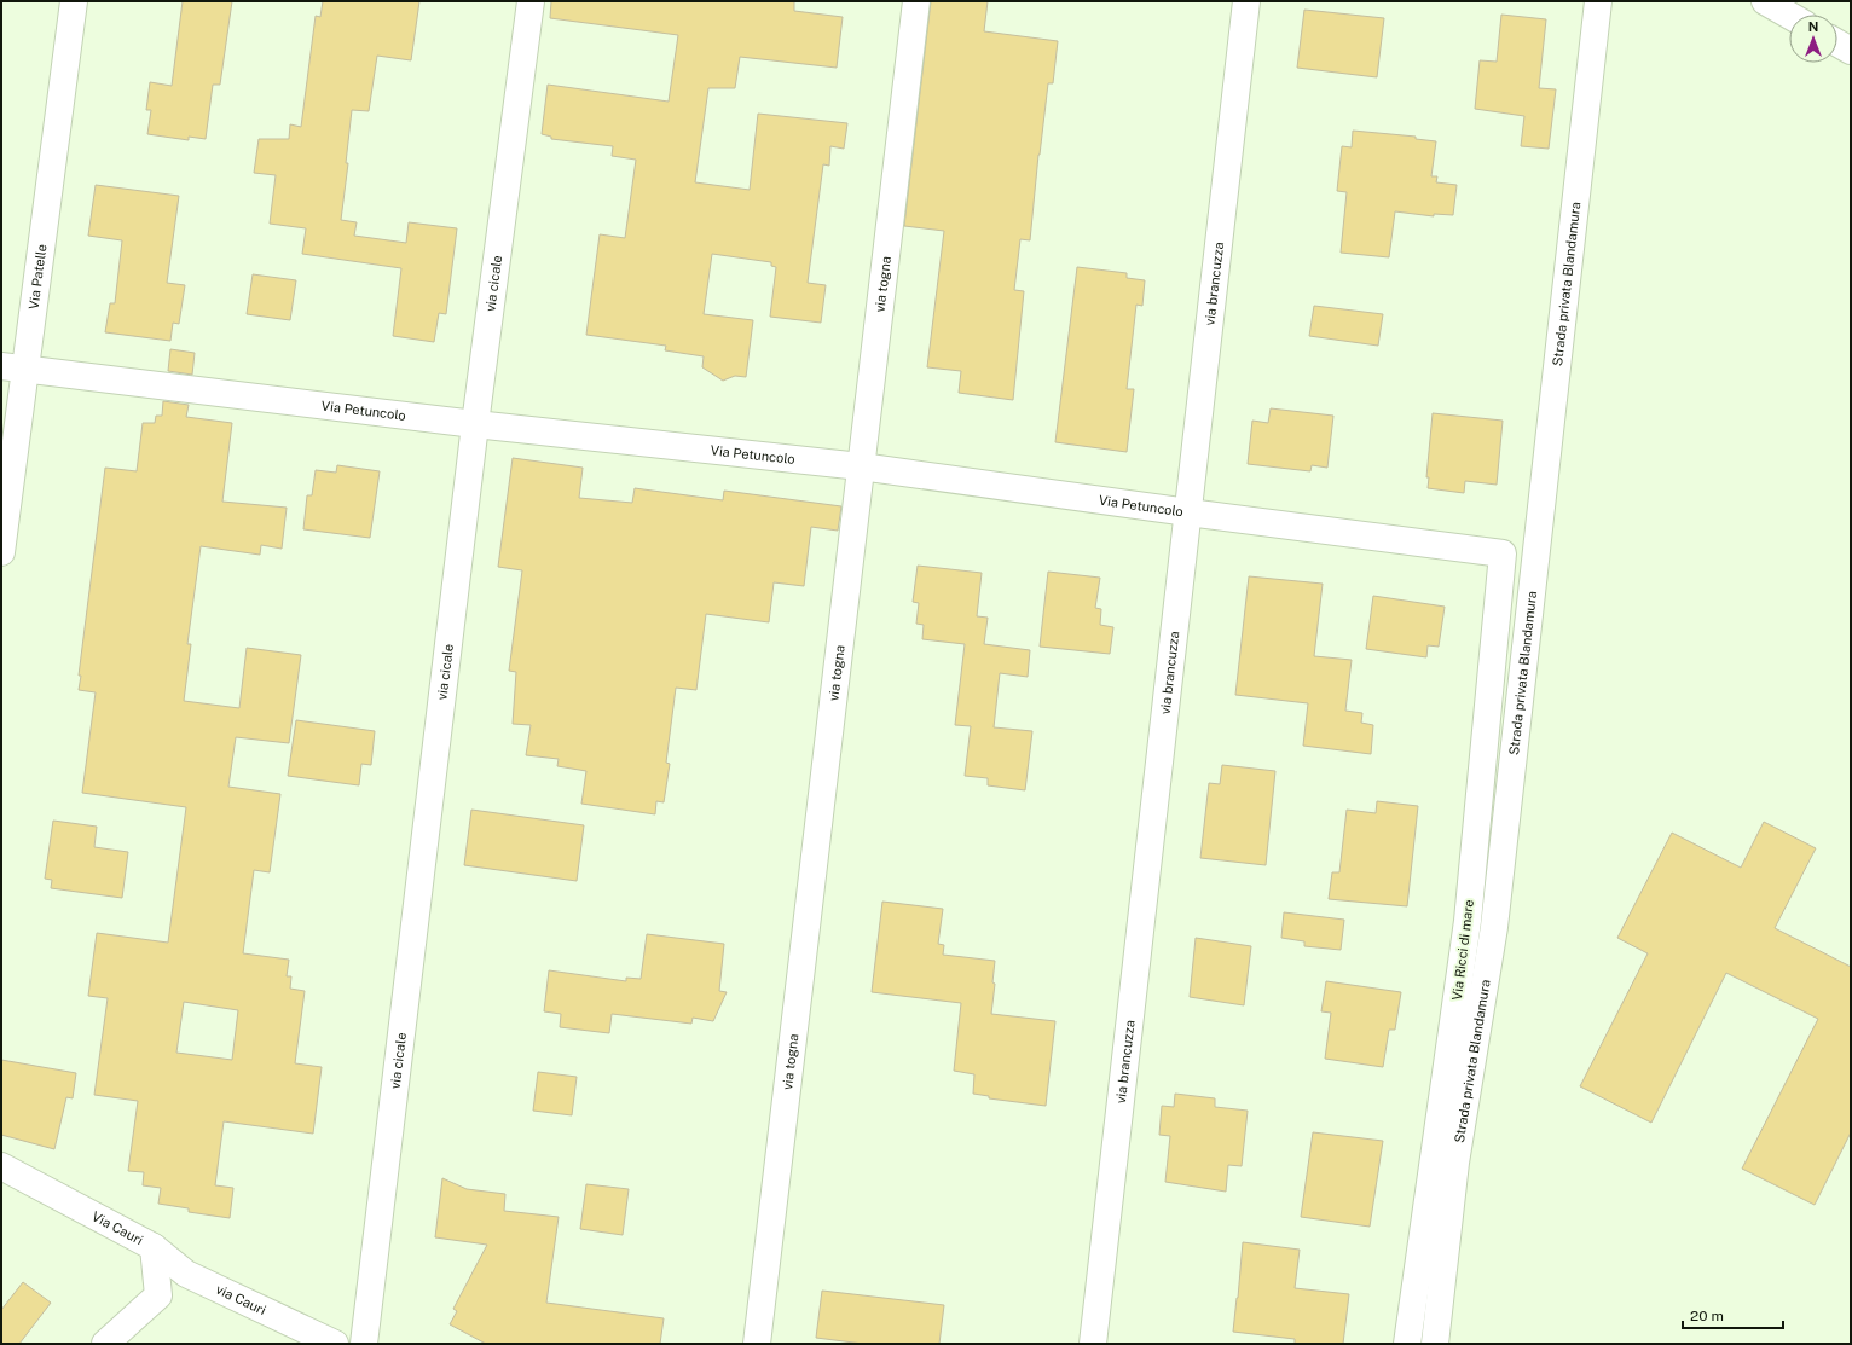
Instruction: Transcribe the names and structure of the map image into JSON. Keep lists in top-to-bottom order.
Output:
{
  "streets": {
    "street": [
      "Via Patelle",
      "via cicale",
      "via togna",
      "via brancuzza",
      "Strada privata Blandamura",
      "Via Petuncolo",
      "Via Ricci di mare",
      "Via Cauri",
      "via Cauri"
    ]
  },
  "crossings": [
    ["Via Patelle", "Via Petuncolo"],
    ["via cicale", "Via Petuncolo"],
    ["via togna", "Via Petuncolo"],
    ["via brancuzza", "Via Petuncolo"],
    ["Strada privata Blandamura", "Via Ricci di mare"],
    ["Via Petuncolo", "Via Ricci di mare"],
    ["Via Cauri", "via Cauri"]
  ],
  "scale_bar": "20 m",
  "north": "top"
}
